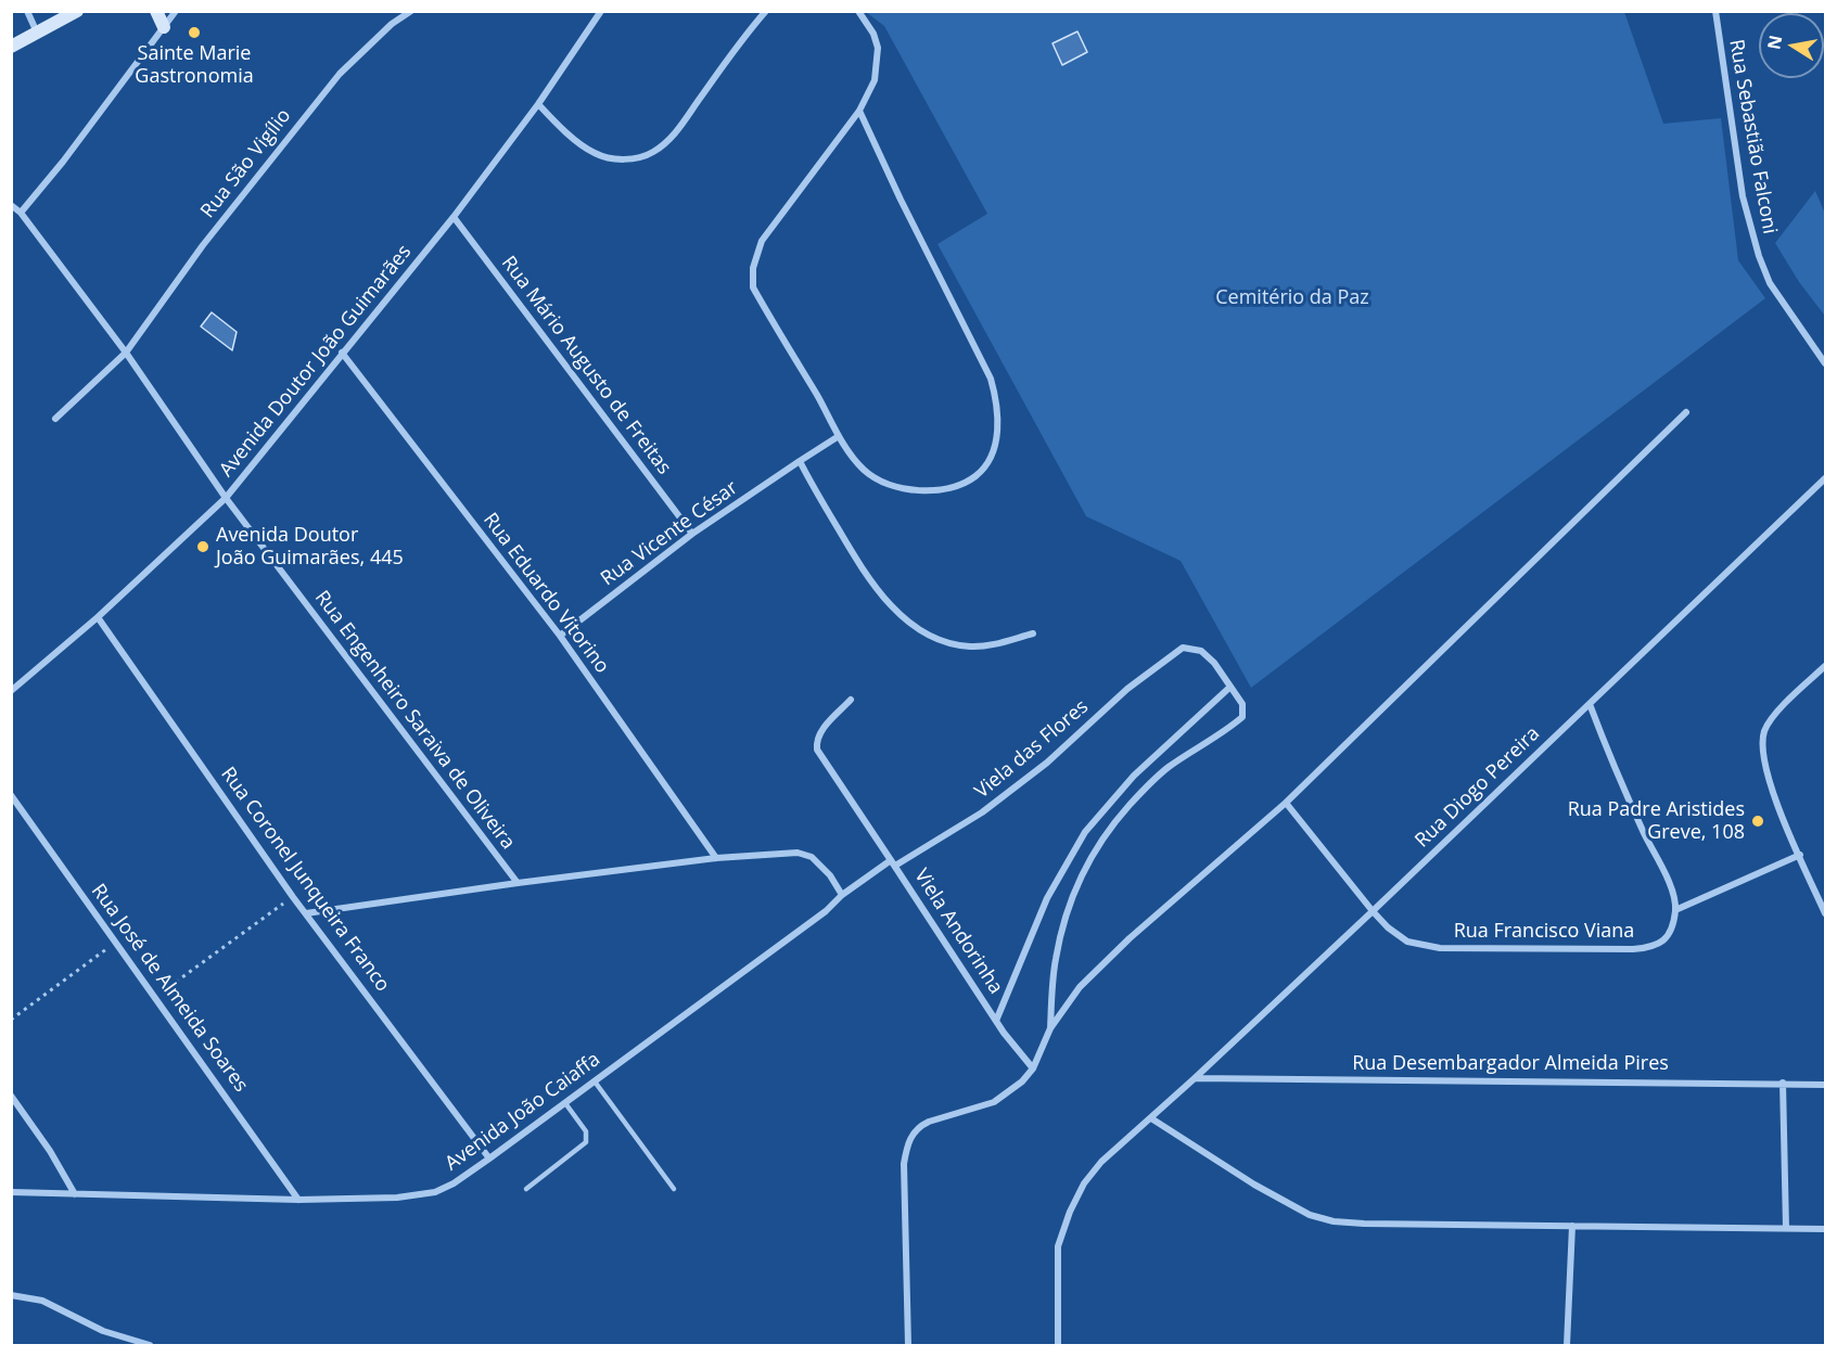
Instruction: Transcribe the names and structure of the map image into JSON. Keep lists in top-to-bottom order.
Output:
{
  "streets": {
    "street": [
      "Rua Sebastião Falconi",
      "Rua São Vigílio",
      "Avenida Doutor João Guimarães",
      "Rua Mário Augusto de Freitas",
      "Rua Vicente César",
      "Rua Eduardo Vitorino",
      "Rua Engenheiro Saraiva de Oliveira",
      "Viela das Flores",
      "Rua Diogo Pereira",
      "Rua Coronel Junqueira Franco",
      "Viela Andorinha",
      "Rua Francisco Viana",
      "Rua José de Almeida Soares",
      "Rua Desembargador Almeida Pires",
      "Avenida João Caiaffa"
    ]
  },
  "crossings": [
    ["Rua São Vigílio", "Rua Engenheiro Saraiva de Oliveira"],
    ["Avenida Doutor João Guimarães", "Rua Mário Augusto de Freitas"],
    ["Avenida Doutor João Guimarães", "Rua Eduardo Vitorino"],
    ["Avenida Doutor João Guimarães", "Rua Engenheiro Saraiva de Oliveira"],
    ["Avenida Doutor João Guimarães", "Rua Coronel Junqueira Franco"],
    ["Rua Mário Augusto de Freitas", "Rua Vicente César"],
    ["Rua Vicente César", "Rua Eduardo Vitorino"],
    ["Viela das Flores", "Viela Andorinha"],
    ["Rua Diogo Pereira", "Rua Francisco Viana"],
    ["Rua Diogo Pereira", "Rua Desembargador Almeida Pires"],
    ["Rua Coronel Junqueira Franco", "Avenida João Caiaffa"],
    ["Viela Andorinha", "Avenida João Caiaffa"],
    ["Rua José de Almeida Soares", "Avenida João Caiaffa"]
  ],
  "parks": ["Cemitério da Paz"],
  "places": ["Sainte Marie Gastronomia", "Avenida Doutor João Guimarães, 445", "Rua Padre Aristides Greve, 108"],
  "north": "left"
}
